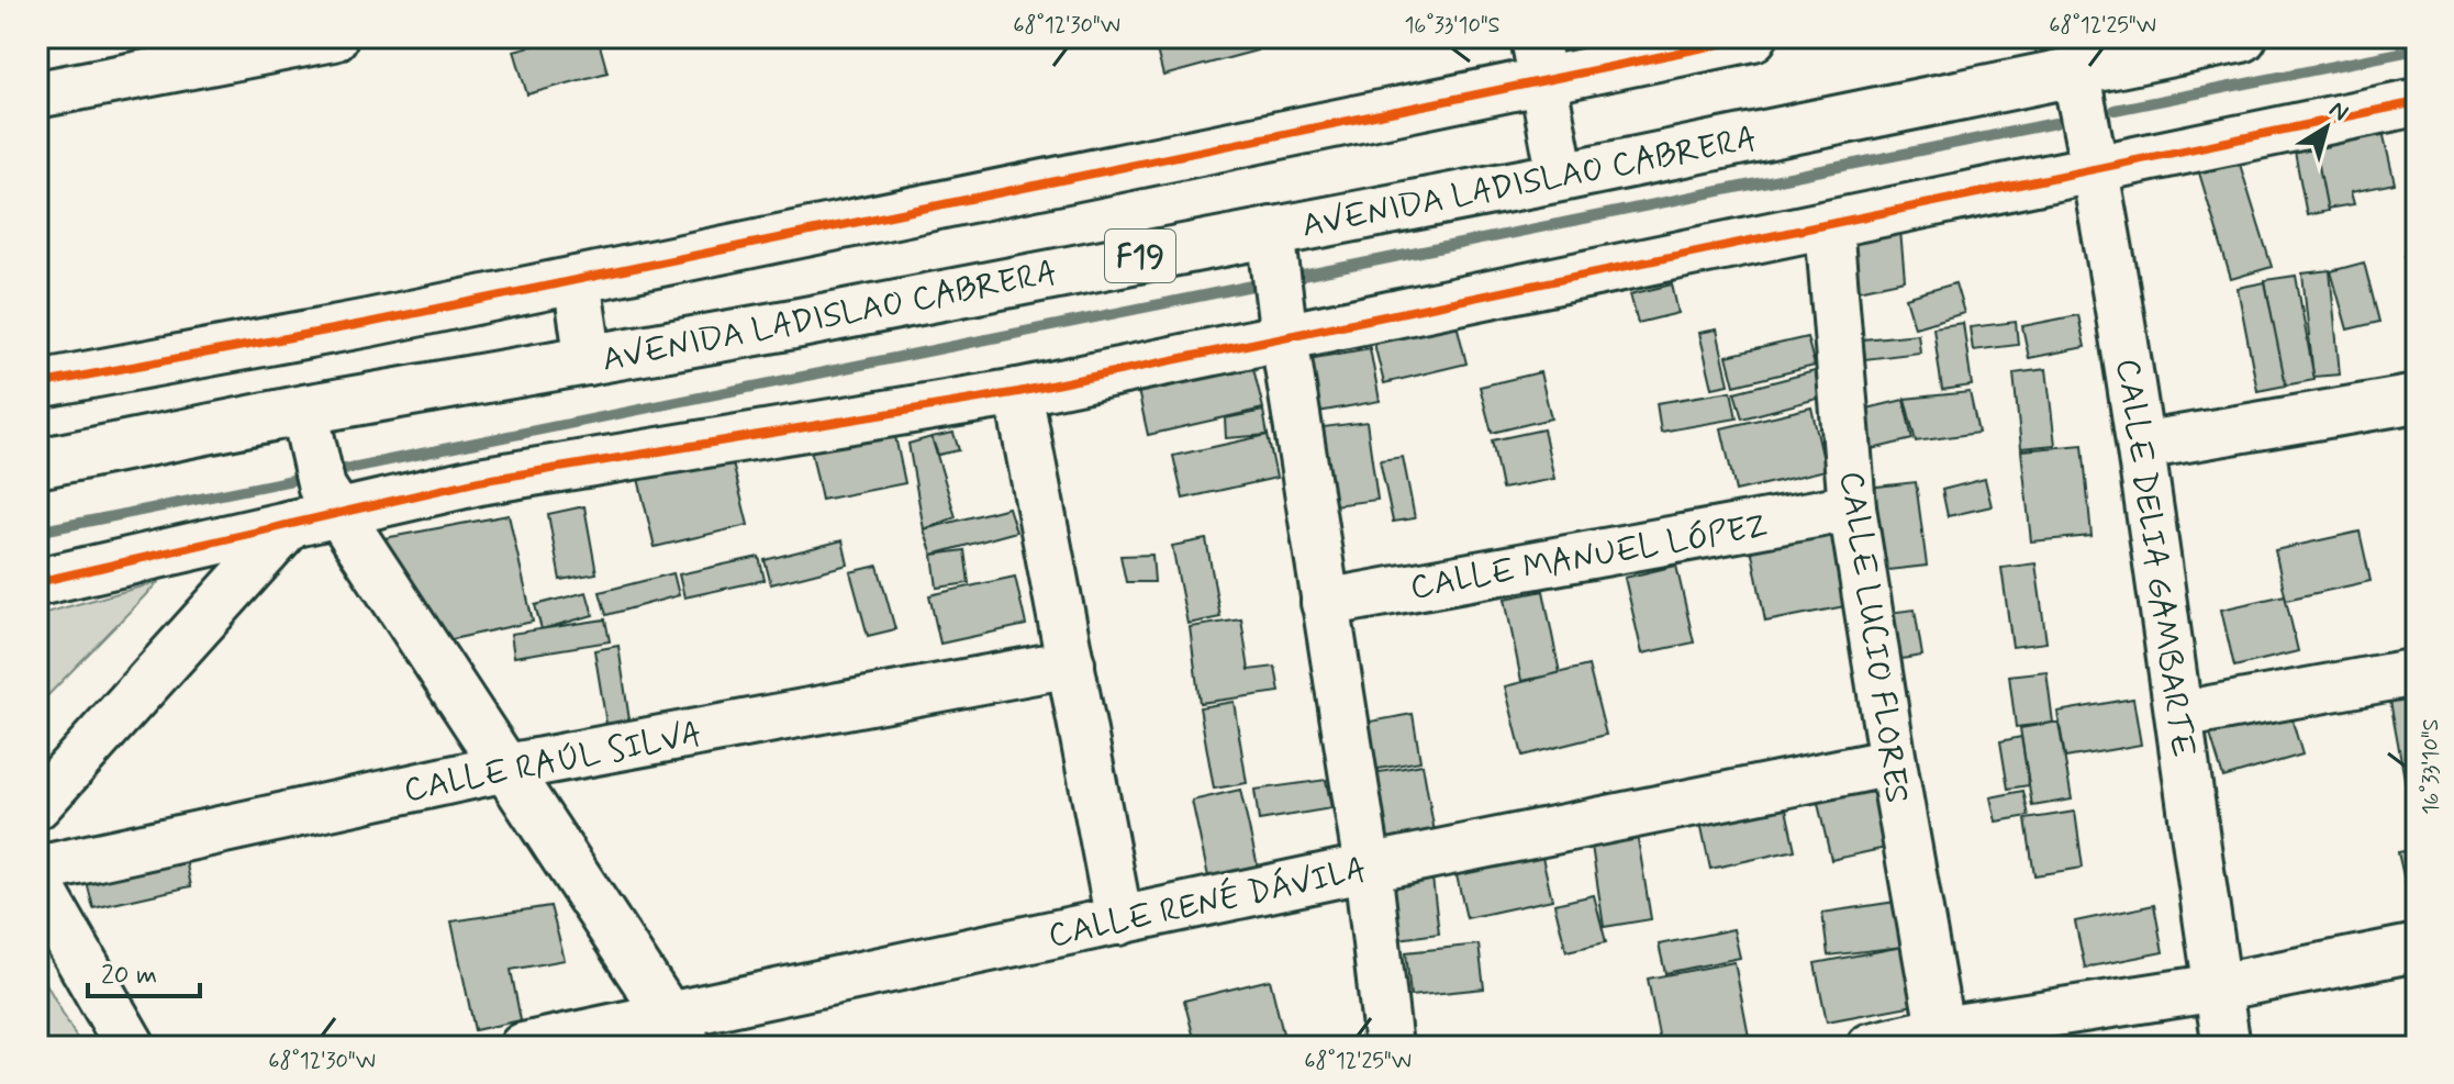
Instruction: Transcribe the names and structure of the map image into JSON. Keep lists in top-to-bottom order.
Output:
{
  "streets": {
    "main road": ["AVENIDA LADISLAO CABRERA", "F19"],
    "street": [
      "CALLE MANUEL LÓPEZ",
      "CALLE DELIA GAMBARTE",
      "CALLE LUCIO FLORES",
      "CALLE RAÚL SILVA",
      "CALLE RENÉ DÁVILA"
    ]
  },
  "crossings": [
    ["AVENIDA LADISLAO CABRERA", "CALLE DELIA GAMBARTE"],
    ["CALLE MANUEL LÓPEZ", "CALLE LUCIO FLORES"],
    ["CALLE LUCIO FLORES", "CALLE RENÉ DÁVILA"]
  ],
  "scale_bar": "20 m",
  "north": "top right",
  "coordinates": ["68°12'30\"W", "16°33'10\"S", "68°12'25\"W"]
}
